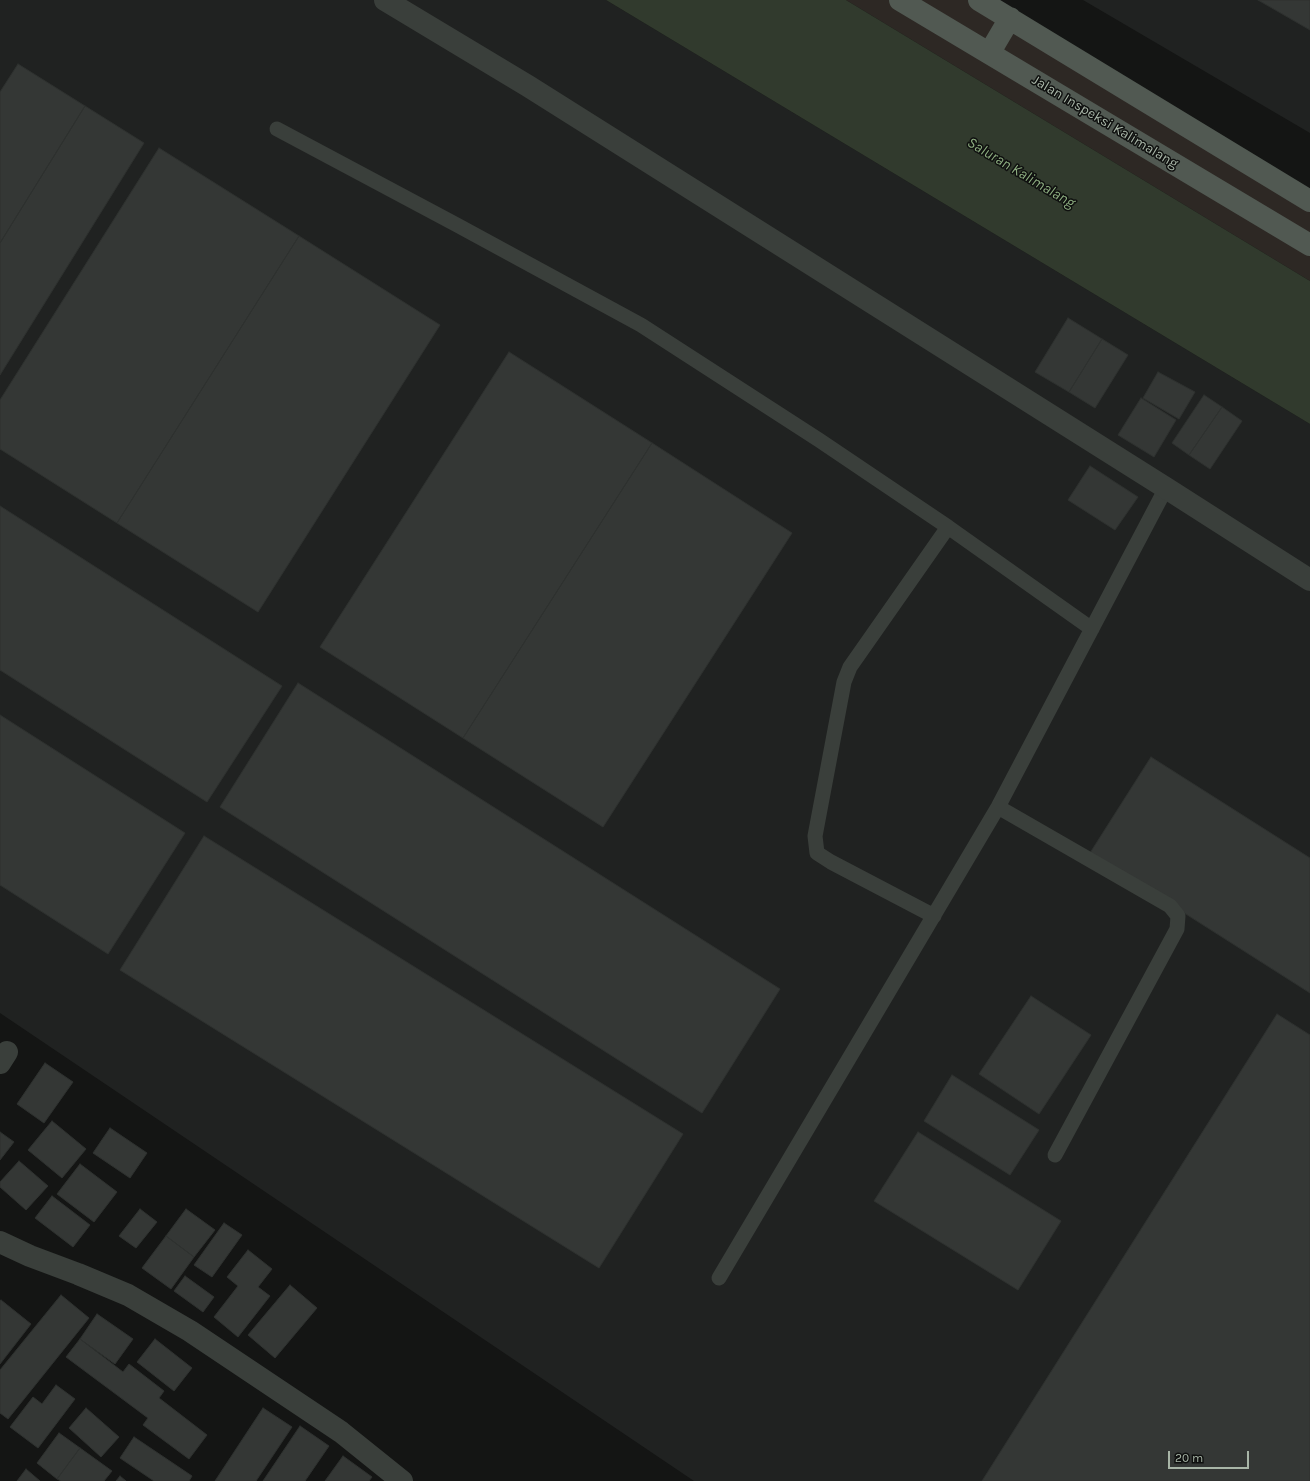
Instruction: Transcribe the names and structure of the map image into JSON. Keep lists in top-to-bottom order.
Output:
{
  "streets": {
    "main road": ["Jalan Inspeksi Kalimalang"]
  },
  "water": ["Saluran Kalimalang"],
  "scale_bar": "20 m"
}
